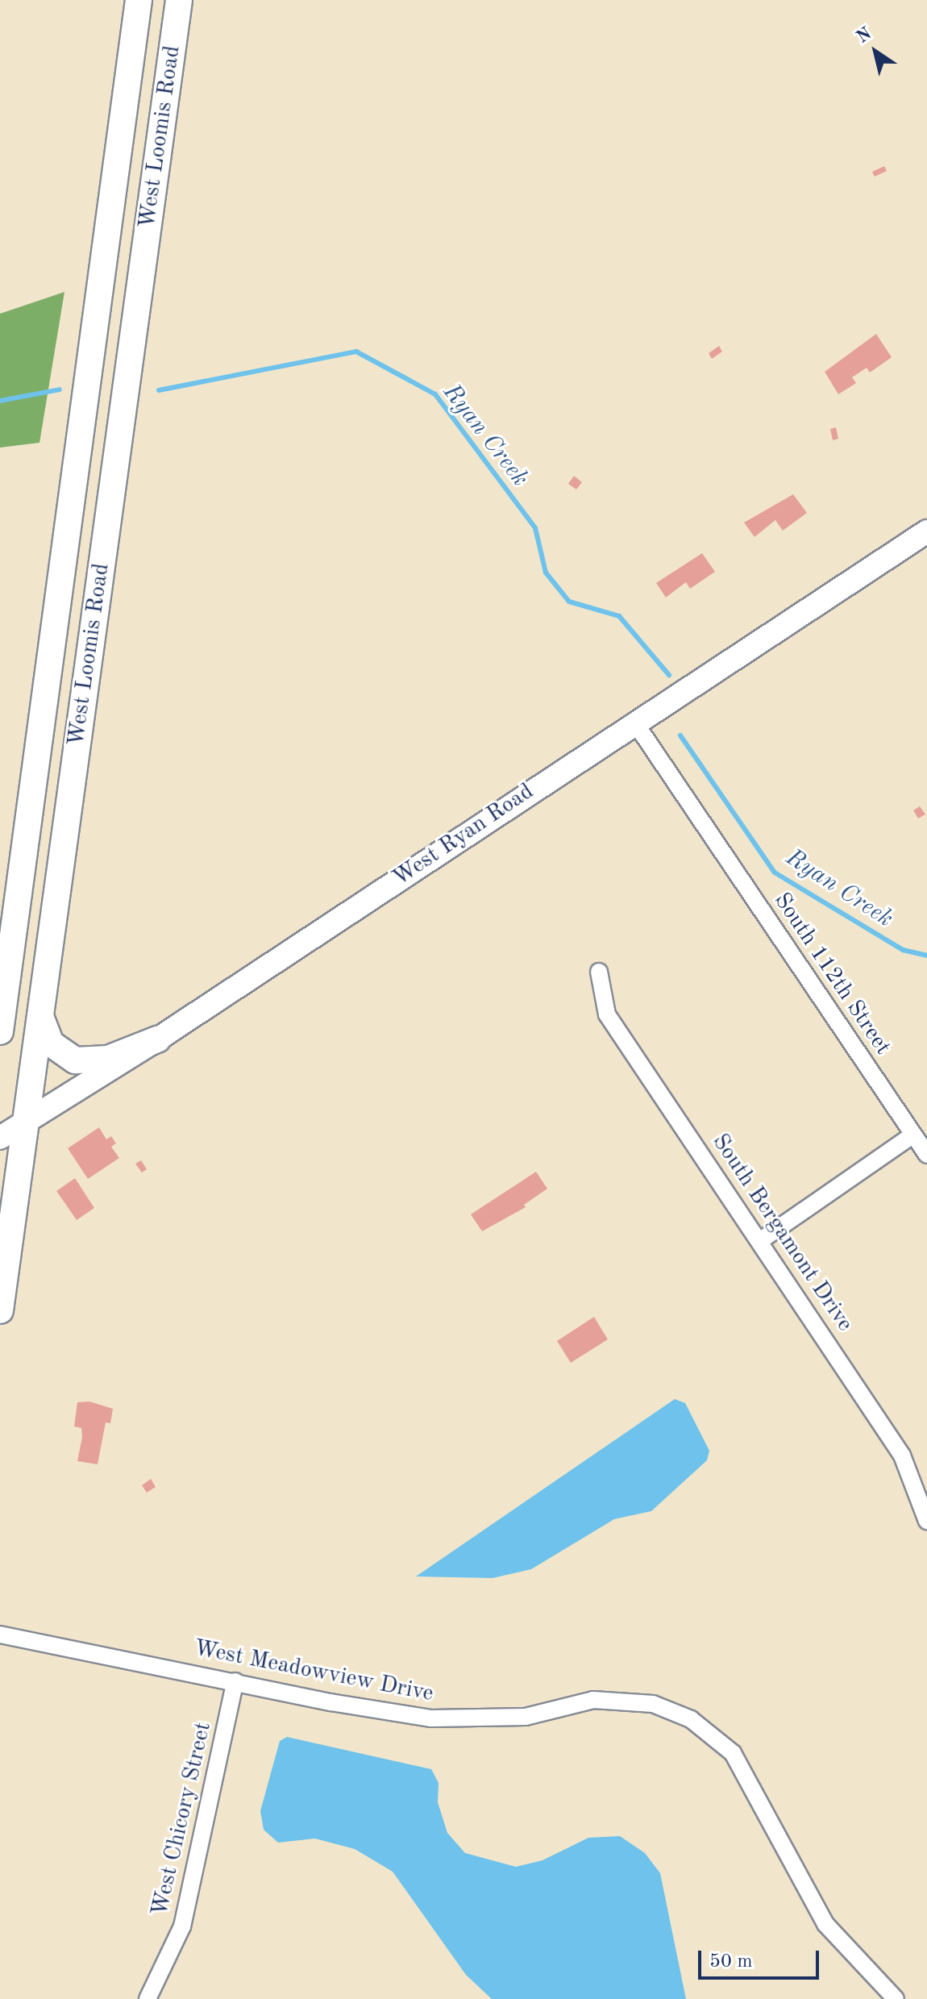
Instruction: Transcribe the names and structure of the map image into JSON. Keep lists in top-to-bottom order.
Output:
{
  "streets": {
    "main road": ["West Loomis Road"],
    "street": [
      "West Ryan Road",
      "South 112th Street",
      "South Bergamont Drive",
      "West Meadowview Drive",
      "West Chicory Street"
    ]
  },
  "crossings": [
    ["West Loomis Road", "West Ryan Road"],
    ["West Ryan Road", "South 112th Street"],
    ["West Meadowview Drive", "West Chicory Street"]
  ],
  "water": ["Ryan Creek"],
  "scale_bar": "50 m",
  "north": "top left"
}
